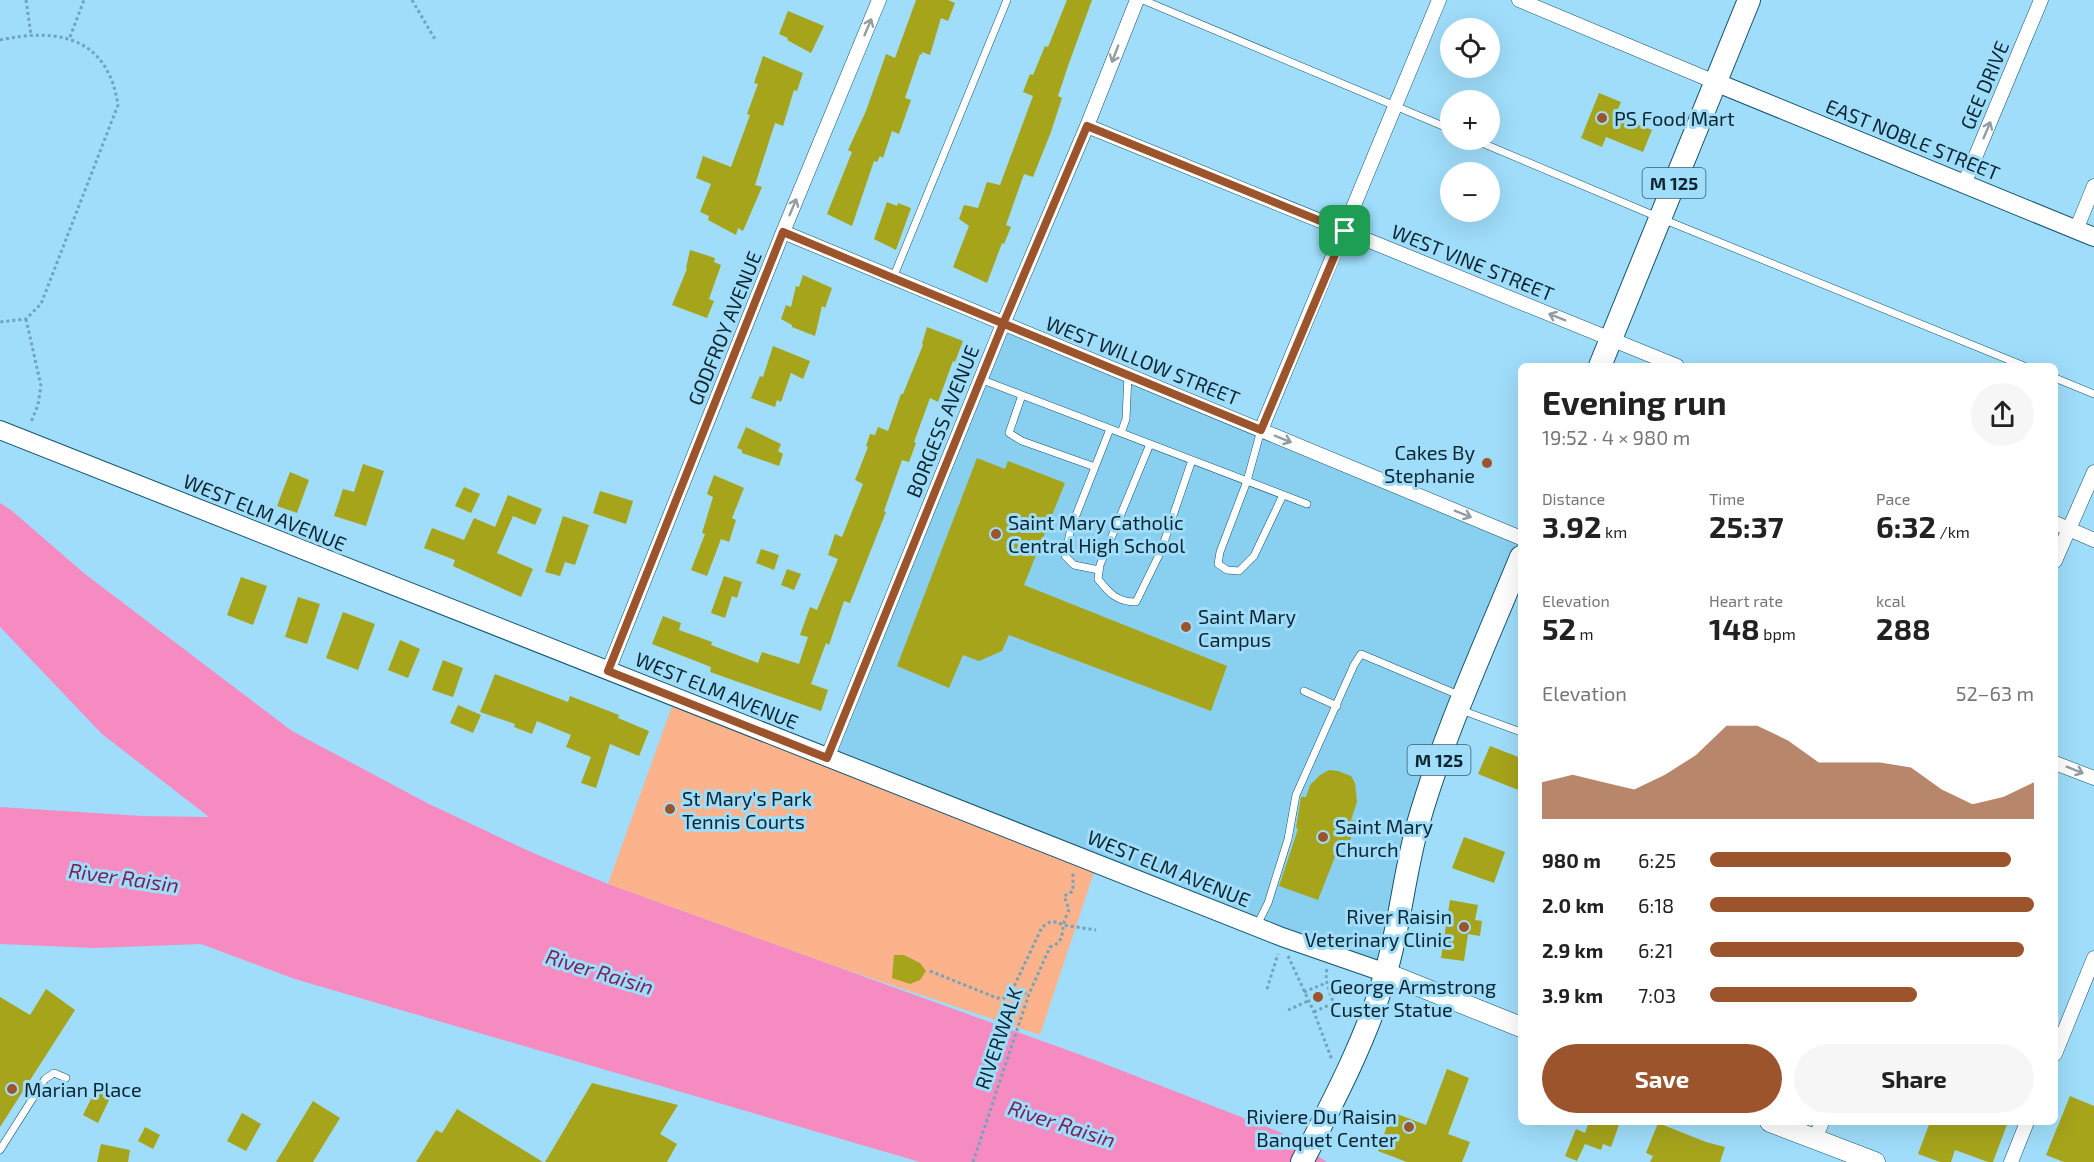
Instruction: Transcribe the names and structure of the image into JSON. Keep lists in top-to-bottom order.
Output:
{
  "streets": {
    "main road": ["M 125"],
    "street": [
      "GEE DRIVE",
      "EAST NOBLE STREET",
      "WEST VINE STREET",
      "GODFROY AVENUE",
      "WEST WILLOW STREET",
      "BORGESS AVENUE",
      "WEST ELM AVENUE"
    ],
    "path": ["RIVERWALK"]
  },
  "crossings": [
    ["GEE DRIVE", "EAST NOBLE STREET"],
    ["EAST NOBLE STREET", "M 125"],
    ["M 125", "WEST VINE STREET"],
    ["M 125", "WEST ELM AVENUE"],
    ["WEST VINE STREET", "BORGESS AVENUE"],
    ["GODFROY AVENUE", "WEST WILLOW STREET"],
    ["GODFROY AVENUE", "WEST ELM AVENUE"],
    ["WEST WILLOW STREET", "BORGESS AVENUE"],
    ["BORGESS AVENUE", "WEST ELM AVENUE"]
  ],
  "one_way": ["GEE DRIVE", "WEST VINE STREET"],
  "water": ["River Raisin"],
  "places": [
    "PS Food Mart",
    "Cakes By Stephanie",
    "Saint Mary Catholic Central High School",
    "Saint Mary Campus",
    "St Mary's Park Tennis Courts",
    "Saint Mary Church",
    "River Raisin Veterinary Clinic",
    "George Armstrong Custer Statue",
    "Marian Place",
    "Riviere Du Raisin Banquet Center"
  ],
  "page": {
    "map_buttons": ["+", "−"],
    "heading": ["Evening run", "19:52 · 4 × 980 m"],
    "stats": [
      ["Distance", "3.92 km"],
      ["Time", "25:37"],
      ["Pace", "6:32 /km"],
      ["Elevation", "52 m"],
      ["Heart rate", "148 bpm"],
      ["kcal", "288"]
    ],
    "chart": ["Elevation", "52–63 m"],
    "list": [
      {
        "name": "980 m",
        "note": "6:25"
      },
      {
        "name": "2.0 km",
        "note": "6:18"
      },
      {
        "name": "2.9 km",
        "note": "6:21"
      },
      {
        "name": "3.9 km",
        "note": "7:03"
      }
    ],
    "buttons": ["Save", "Share"]
  }
}
